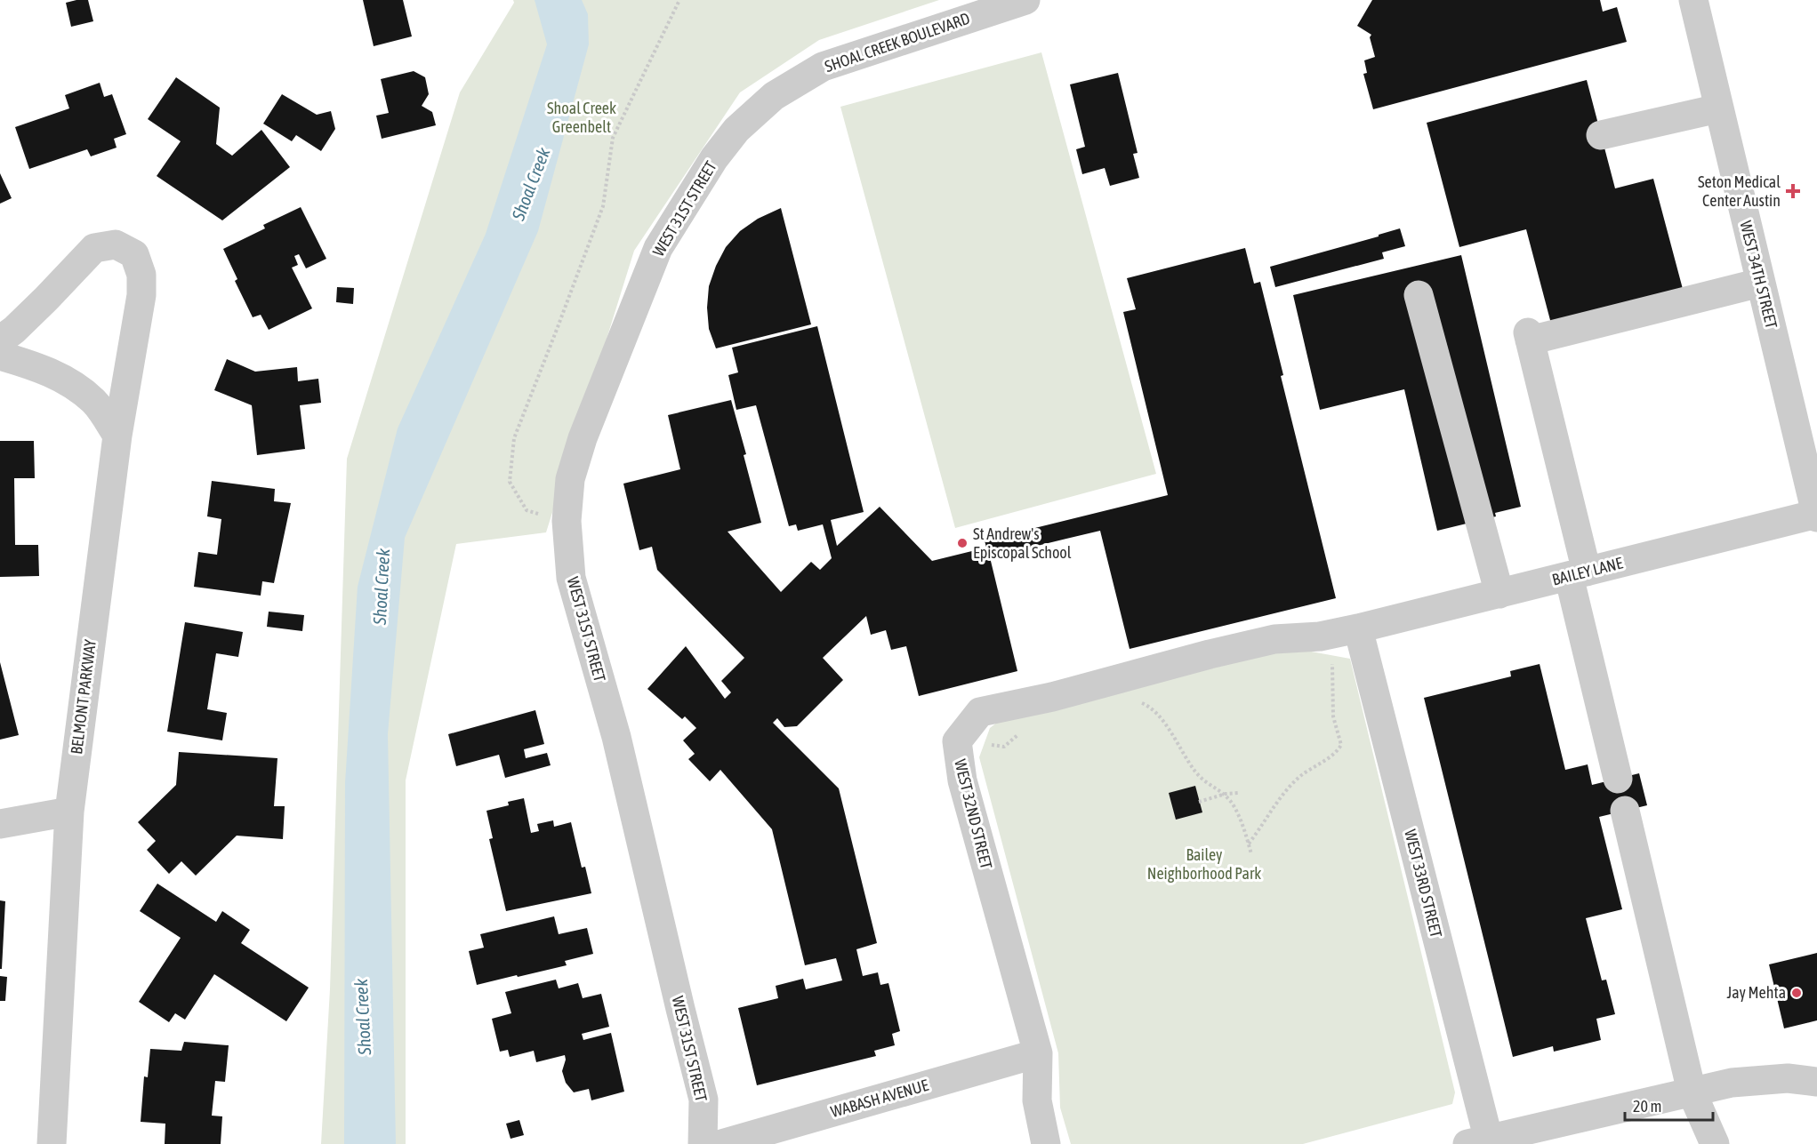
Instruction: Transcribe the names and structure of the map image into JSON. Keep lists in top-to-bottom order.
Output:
{
  "streets": {
    "street": [
      "SHOAL CREEK BOULEVARD",
      "WEST 31ST STREET",
      "WEST 34TH STREET",
      "BAILEY LANE",
      "BELMONT PARKWAY",
      "WEST 32ND STREET",
      "WEST 33RD STREET",
      "WABASH AVENUE"
    ]
  },
  "crossings": [
    ["SHOAL CREEK BOULEVARD", "WEST 31ST STREET"],
    ["WEST 34TH STREET", "BAILEY LANE"],
    ["BAILEY LANE", "WEST 32ND STREET"],
    ["BAILEY LANE", "WEST 33RD STREET"],
    ["WEST 32ND STREET", "WEST 33RD STREET"],
    ["WEST 32ND STREET", "WABASH AVENUE"]
  ],
  "water": ["Shoal Creek"],
  "parks": ["Shoal Creek Greenbelt", "Bailey Neighborhood Park"],
  "places": {
    "health": ["Seton Medical Center Austin"],
    "other": ["St Andrew's Episcopal School", "Jay Mehta"]
  },
  "scale_bar": "20 m"
}
